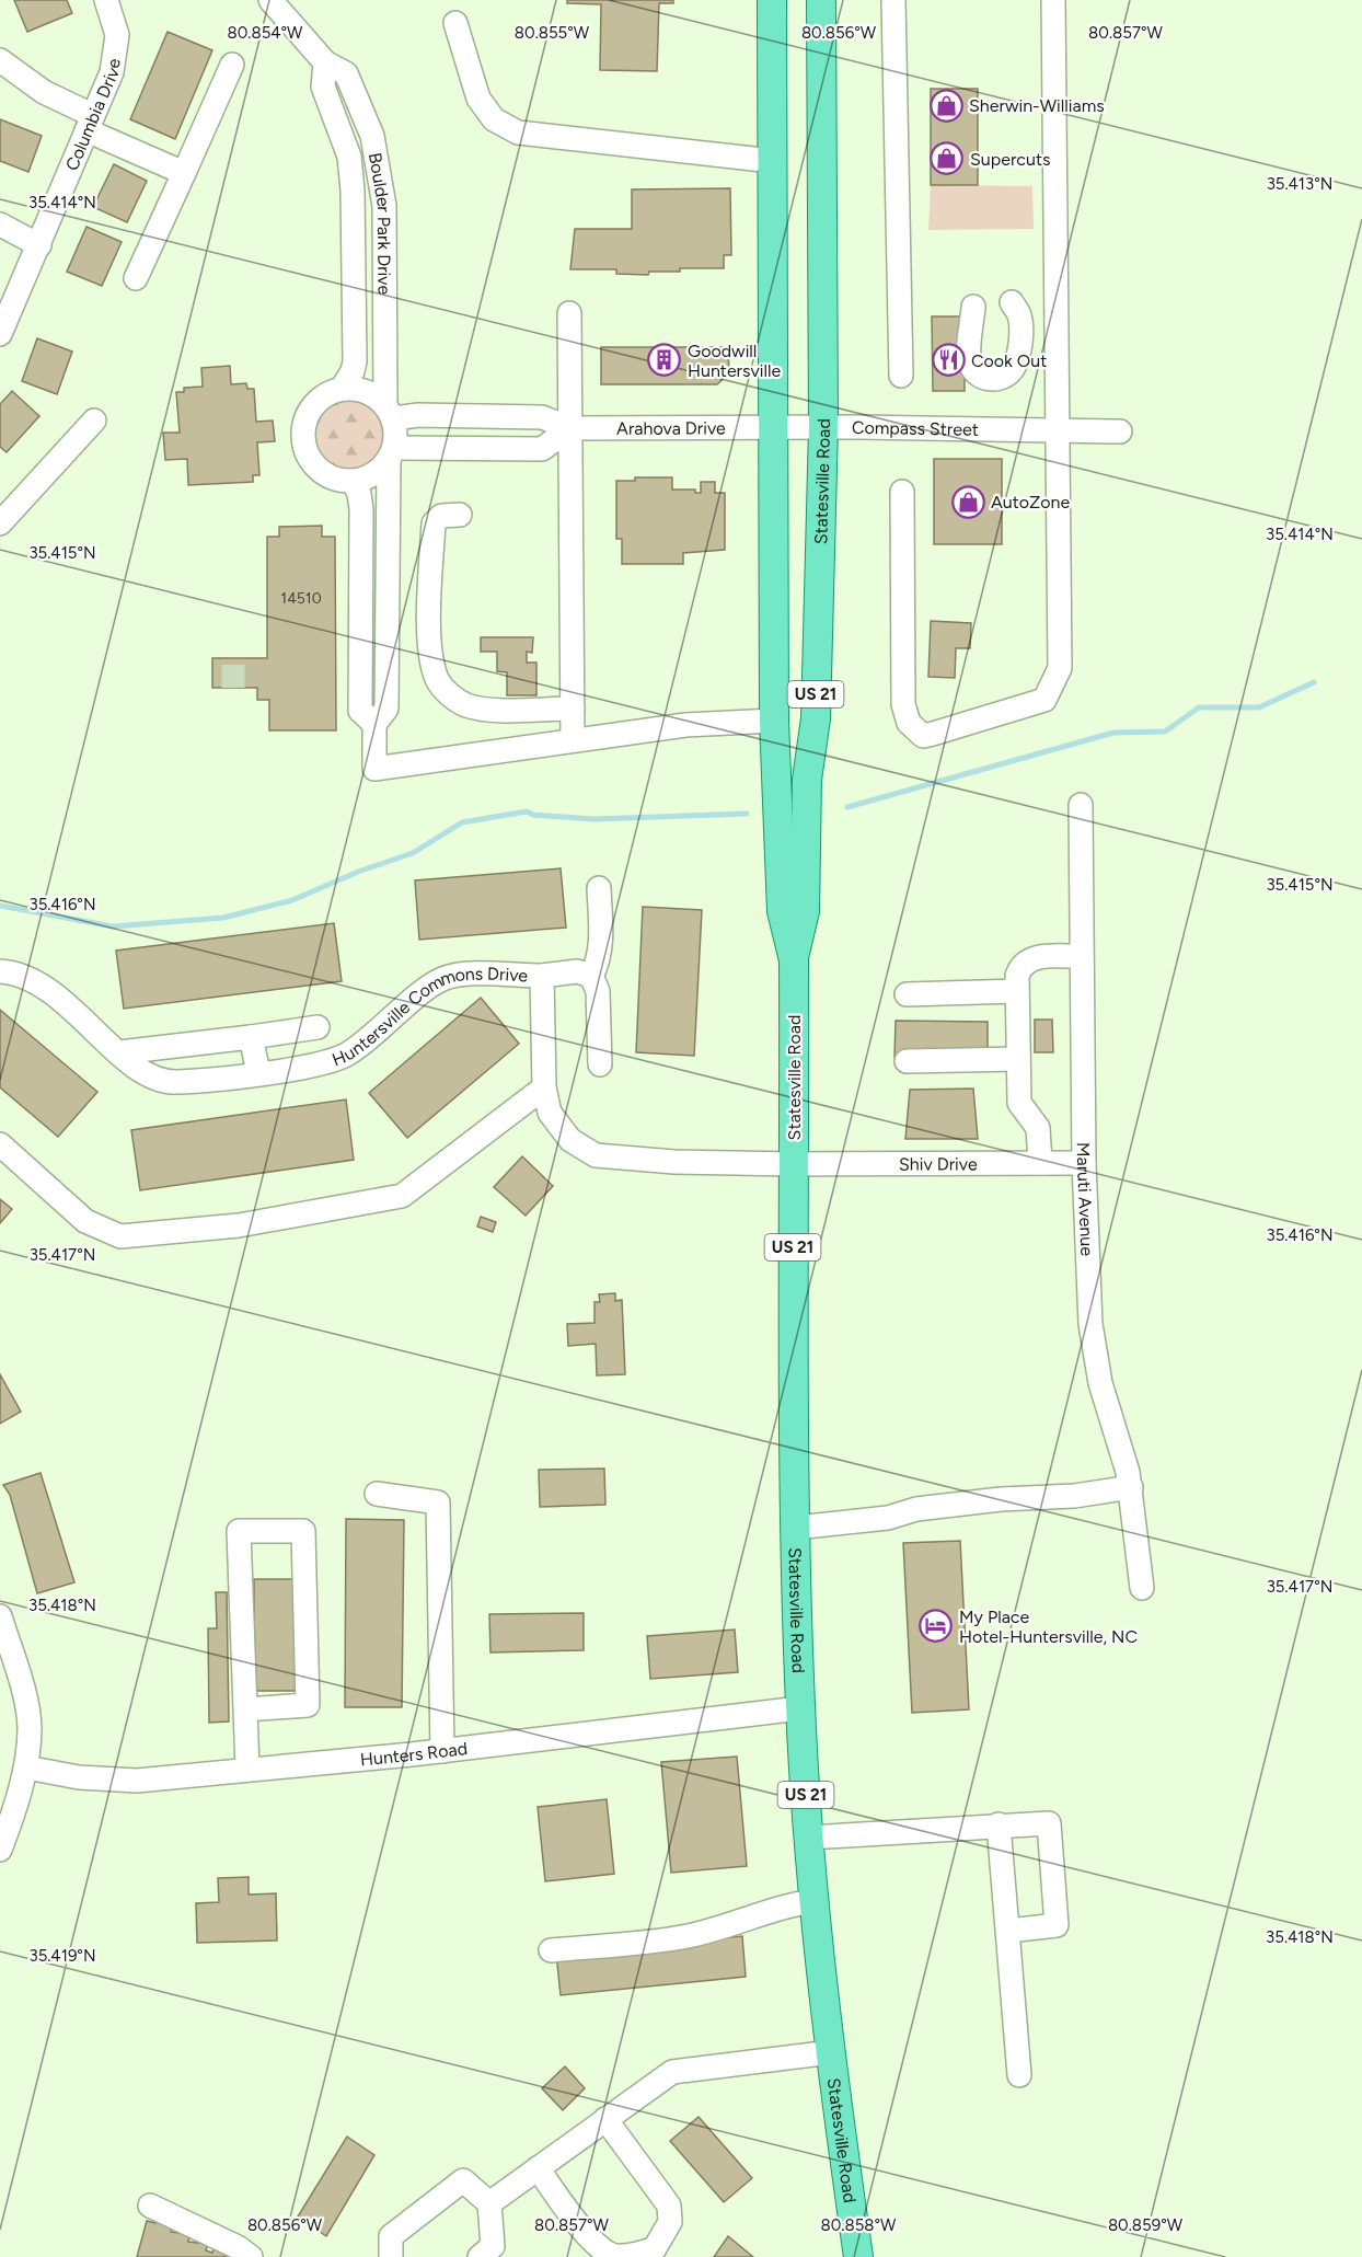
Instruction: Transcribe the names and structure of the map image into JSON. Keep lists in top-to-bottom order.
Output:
{
  "streets": {
    "main road": ["Statesville Road", "US 21"],
    "street": [
      "Columbia Drive",
      "Boulder Park Drive",
      "Arahova Drive",
      "Compass Street",
      "Huntersville Commons Drive",
      "Shiv Drive",
      "Maruti Avenue",
      "Hunters Road"
    ]
  },
  "crossings": [
    ["Boulder Park Drive", "Arahova Drive"],
    ["Arahova Drive", "Compass Street"],
    ["Arahova Drive", "Statesville Road"],
    ["Compass Street", "Statesville Road"],
    ["Statesville Road", "Huntersville Commons Drive"],
    ["Statesville Road", "Shiv Drive"],
    ["Statesville Road", "Hunters Road"],
    ["Huntersville Commons Drive", "Shiv Drive"],
    ["Shiv Drive", "Maruti Avenue"]
  ],
  "places": {
    "shop": ["Sherwin-Williams", "Supercuts", "AutoZone"],
    "building": ["Goodwill Huntersville"],
    "restaurant": ["Cook Out"],
    "hotel": ["My Place Hotel-Huntersville, NC"]
  },
  "house_numbers": ["14510"],
  "coordinates": [
    "80.854°W",
    "80.855°W",
    "80.856°W",
    "80.857°W",
    "35.413°N",
    "35.414°N",
    "35.415°N",
    "35.416°N",
    "35.417°N",
    "35.418°N",
    "35.419°N",
    "80.858°W",
    "80.859°W"
  ]
}
